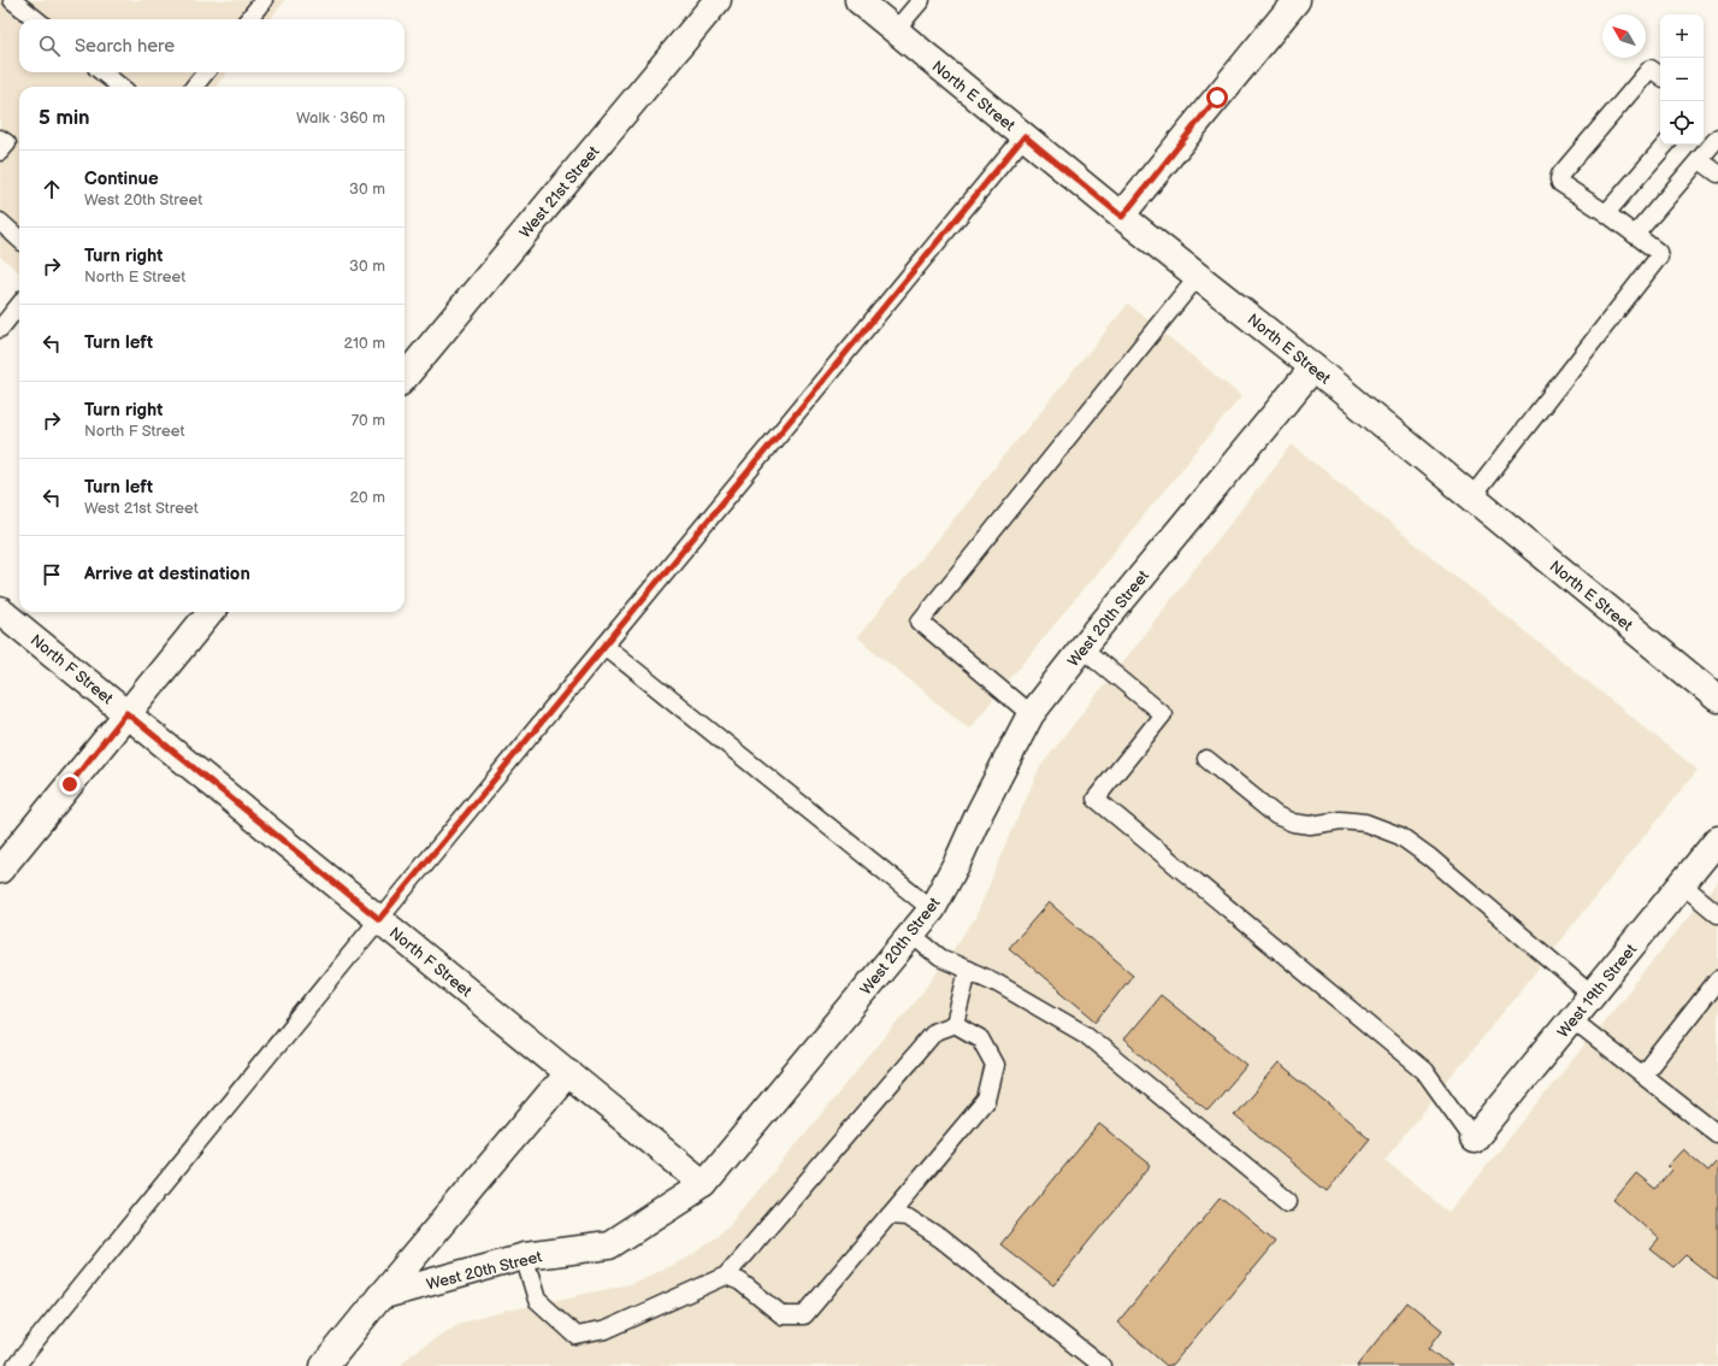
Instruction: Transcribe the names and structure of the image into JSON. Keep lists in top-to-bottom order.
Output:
{
  "streets": {
    "street": [
      "North E Street",
      "West 21st Street",
      "West 20th Street",
      "North F Street",
      "West 19th Street"
    ]
  },
  "crossings": [
    ["North E Street", "West 20th Street"],
    ["West 20th Street", "North F Street"]
  ],
  "north": "top left",
  "page": {
    "map_buttons": ["+", "−"],
    "search": "Search here",
    "heading": ["5 min", "Walk · 360 m"],
    "list": [
      ["Continue", "West 20th Street", "30 m"],
      ["Turn right", "North E Street", "30 m"],
      ["Turn left", "210 m"],
      ["Turn right", "North F Street", "70 m"],
      ["Turn left", "West 21st Street", "20 m"],
      "Arrive at destination"
    ]
  }
}
